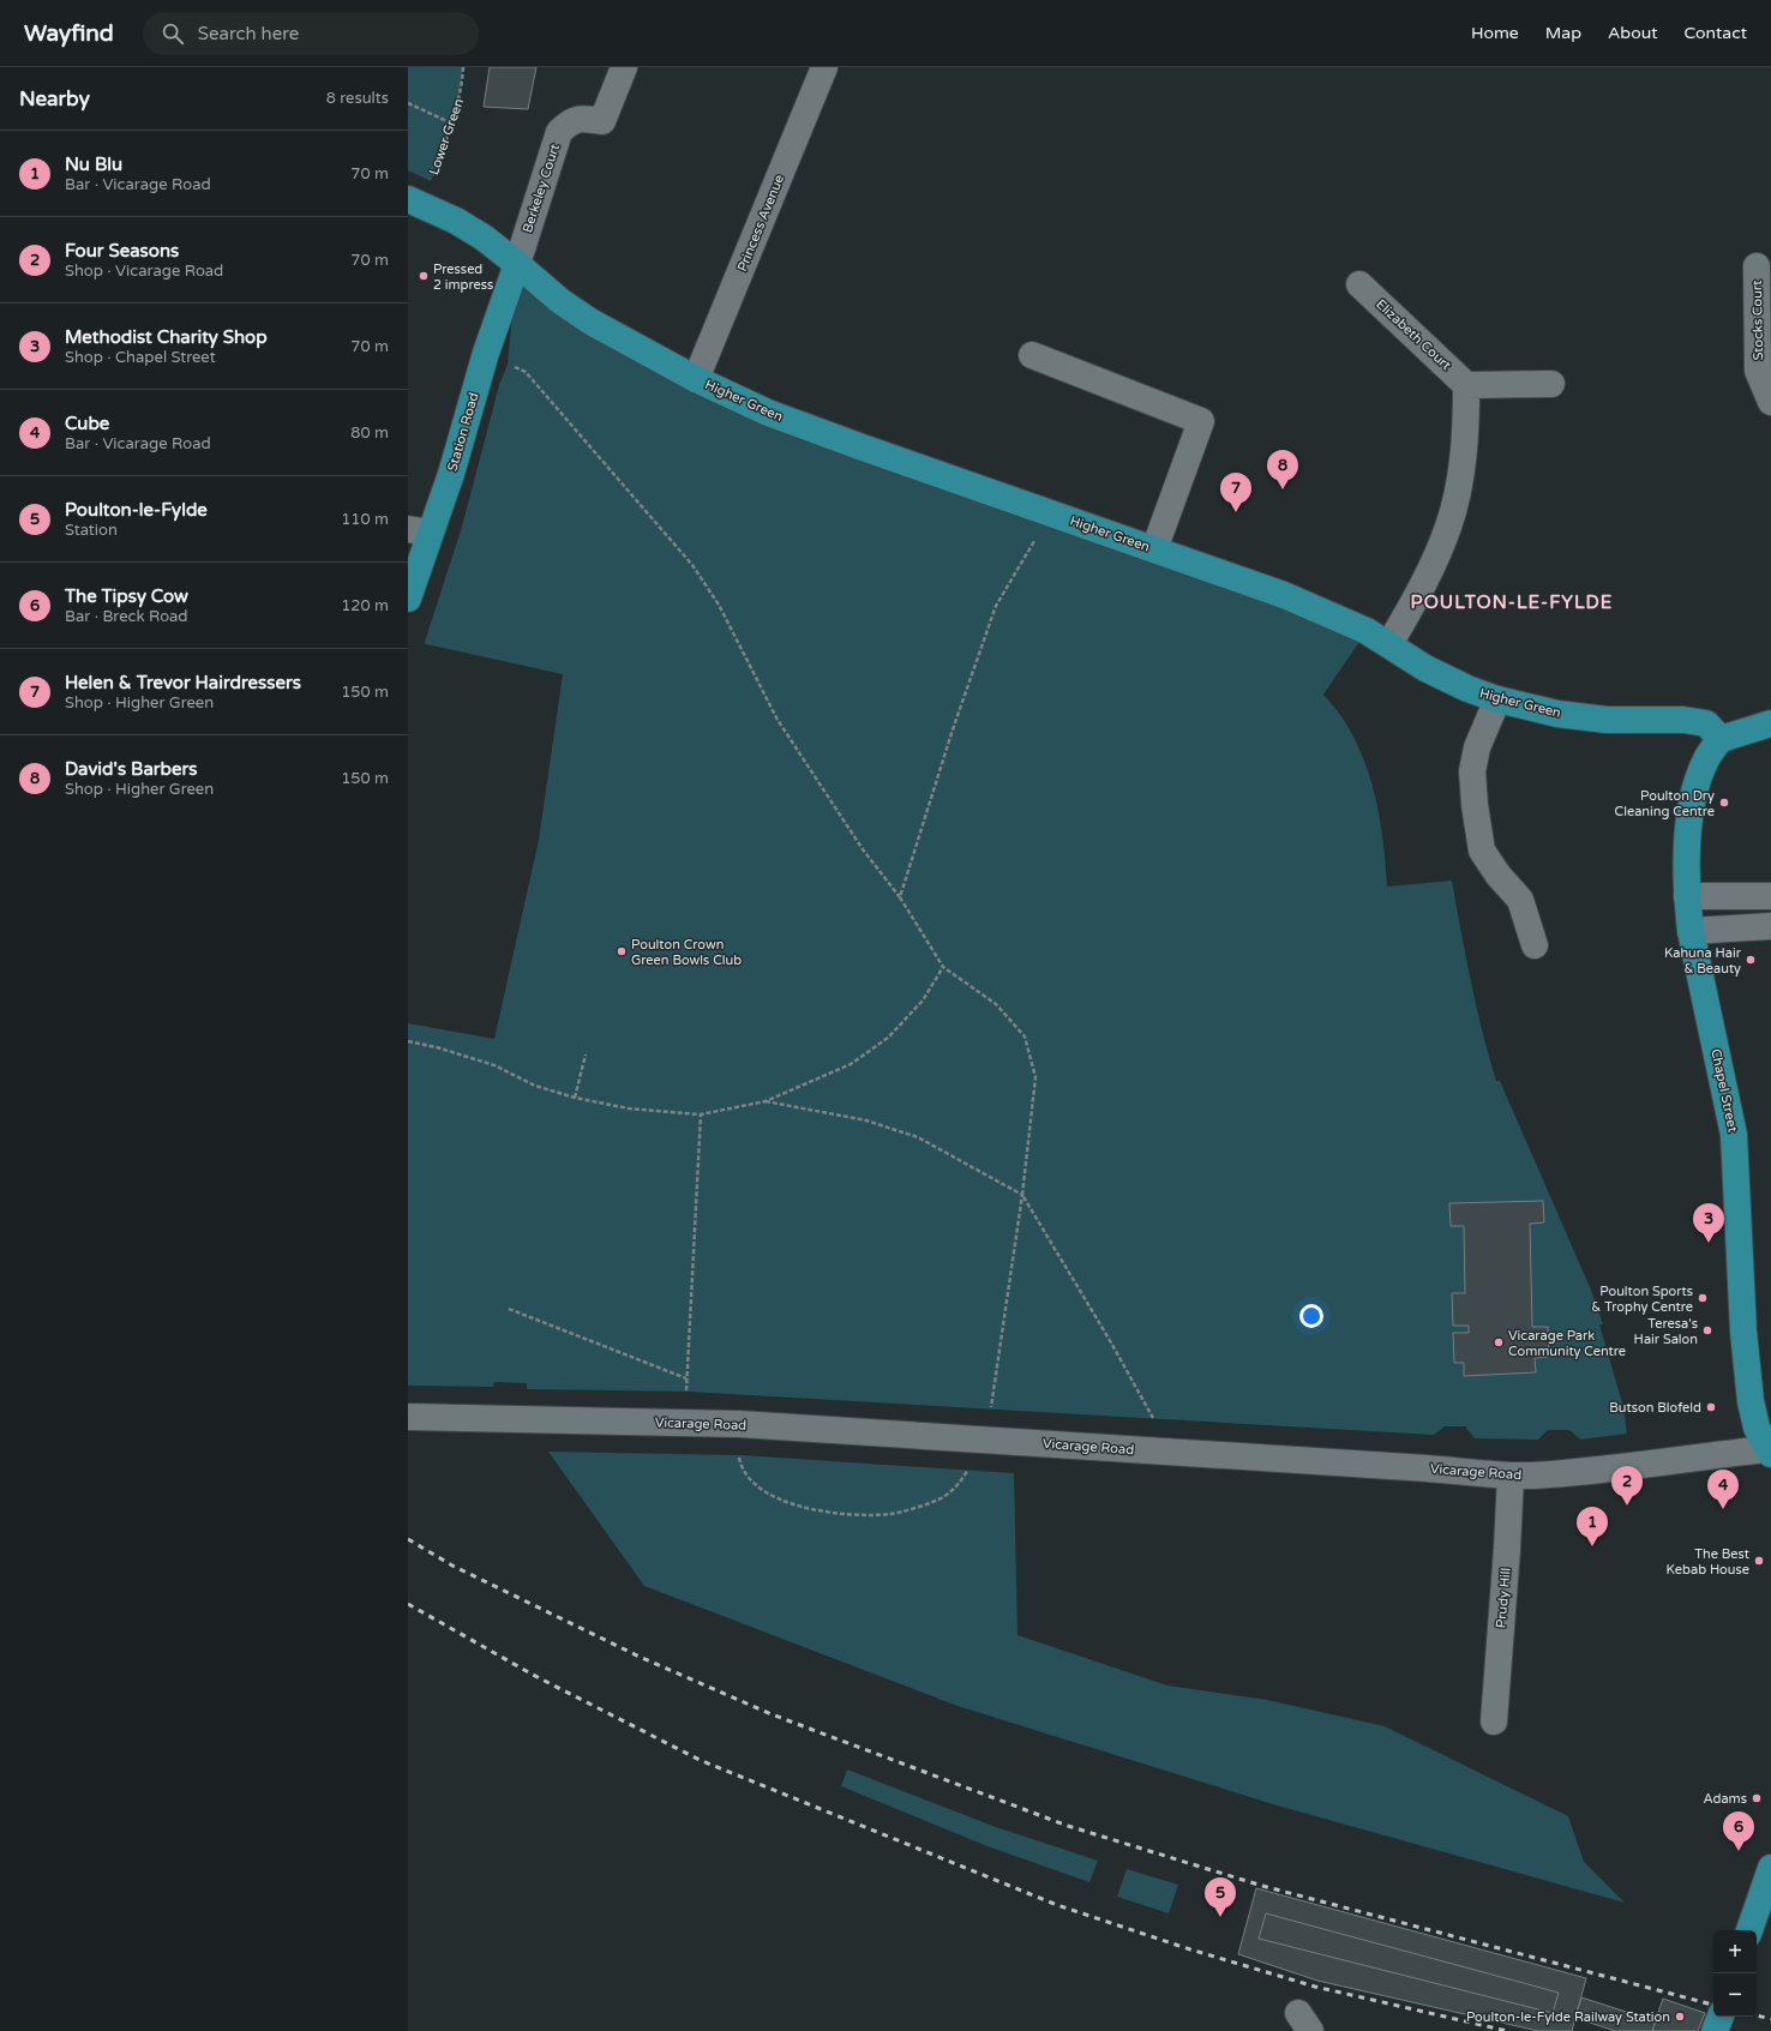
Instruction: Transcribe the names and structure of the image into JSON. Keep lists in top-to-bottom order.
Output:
{
  "streets": {
    "main road": ["Higher Green", "Station Road", "Chapel Street"],
    "street": [
      "Berkeley Court",
      "Princess Avenue",
      "Stocks Court",
      "Elizabeth Court",
      "Vicarage Road",
      "Prudy Hill"
    ],
    "path": ["Lower Green"]
  },
  "crossings": [
    ["Berkeley Court", "Higher Green"],
    ["Berkeley Court", "Station Road"],
    ["Princess Avenue", "Higher Green"],
    ["Higher Green", "Station Road"],
    ["Higher Green", "Chapel Street"],
    ["Chapel Street", "Vicarage Road"],
    ["Vicarage Road", "Prudy Hill"]
  ],
  "districts": ["POULTON-LE-FYLDE"],
  "places": [
    "Pressed 2 impress",
    "Poulton Dry Cleaning Centre",
    "Poulton Crown Green Bowls Club",
    "Kahuna Hair & Beauty",
    "Poulton Sports & Trophy Centre",
    "Teresa's Hair Salon",
    "Vicarage Park Community Centre",
    "Butson Blofeld",
    "The Best Kebab House",
    "Adams",
    "Poulton-le-Fylde Railway Station"
  ],
  "page": {
    "header": "Wayfind",
    "search": "Search here",
    "nav": [
      "Home",
      "Map",
      "About",
      "Contact"
    ],
    "heading": ["Nearby", "8 results"],
    "list": [
      {
        "mark": "1",
        "name": "Nu Blu",
        "note": "Bar · Vicarage Road",
        "value": "70 m"
      },
      {
        "mark": "2",
        "name": "Four Seasons",
        "note": "Shop · Vicarage Road",
        "value": "70 m"
      },
      {
        "mark": "3",
        "name": "Methodist Charity Shop",
        "note": "Shop · Chapel Street",
        "value": "70 m"
      },
      {
        "mark": "4",
        "name": "Cube",
        "note": "Bar · Vicarage Road",
        "value": "80 m"
      },
      {
        "mark": "5",
        "name": "Poulton-le-Fylde",
        "note": "Station",
        "value": "110 m"
      },
      {
        "mark": "6",
        "name": "The Tipsy Cow",
        "note": "Bar · Breck Road",
        "value": "120 m"
      },
      {
        "mark": "7",
        "name": "Helen & Trevor Hairdressers",
        "note": "Shop · Higher Green",
        "value": "150 m"
      },
      {
        "mark": "8",
        "name": "David's Barbers",
        "note": "Shop · Higher Green",
        "value": "150 m"
      }
    ],
    "pins": [
      "8",
      "7",
      "3",
      "2",
      "4",
      "1",
      "6",
      "5"
    ],
    "map_buttons": ["+", "−"]
  }
}
